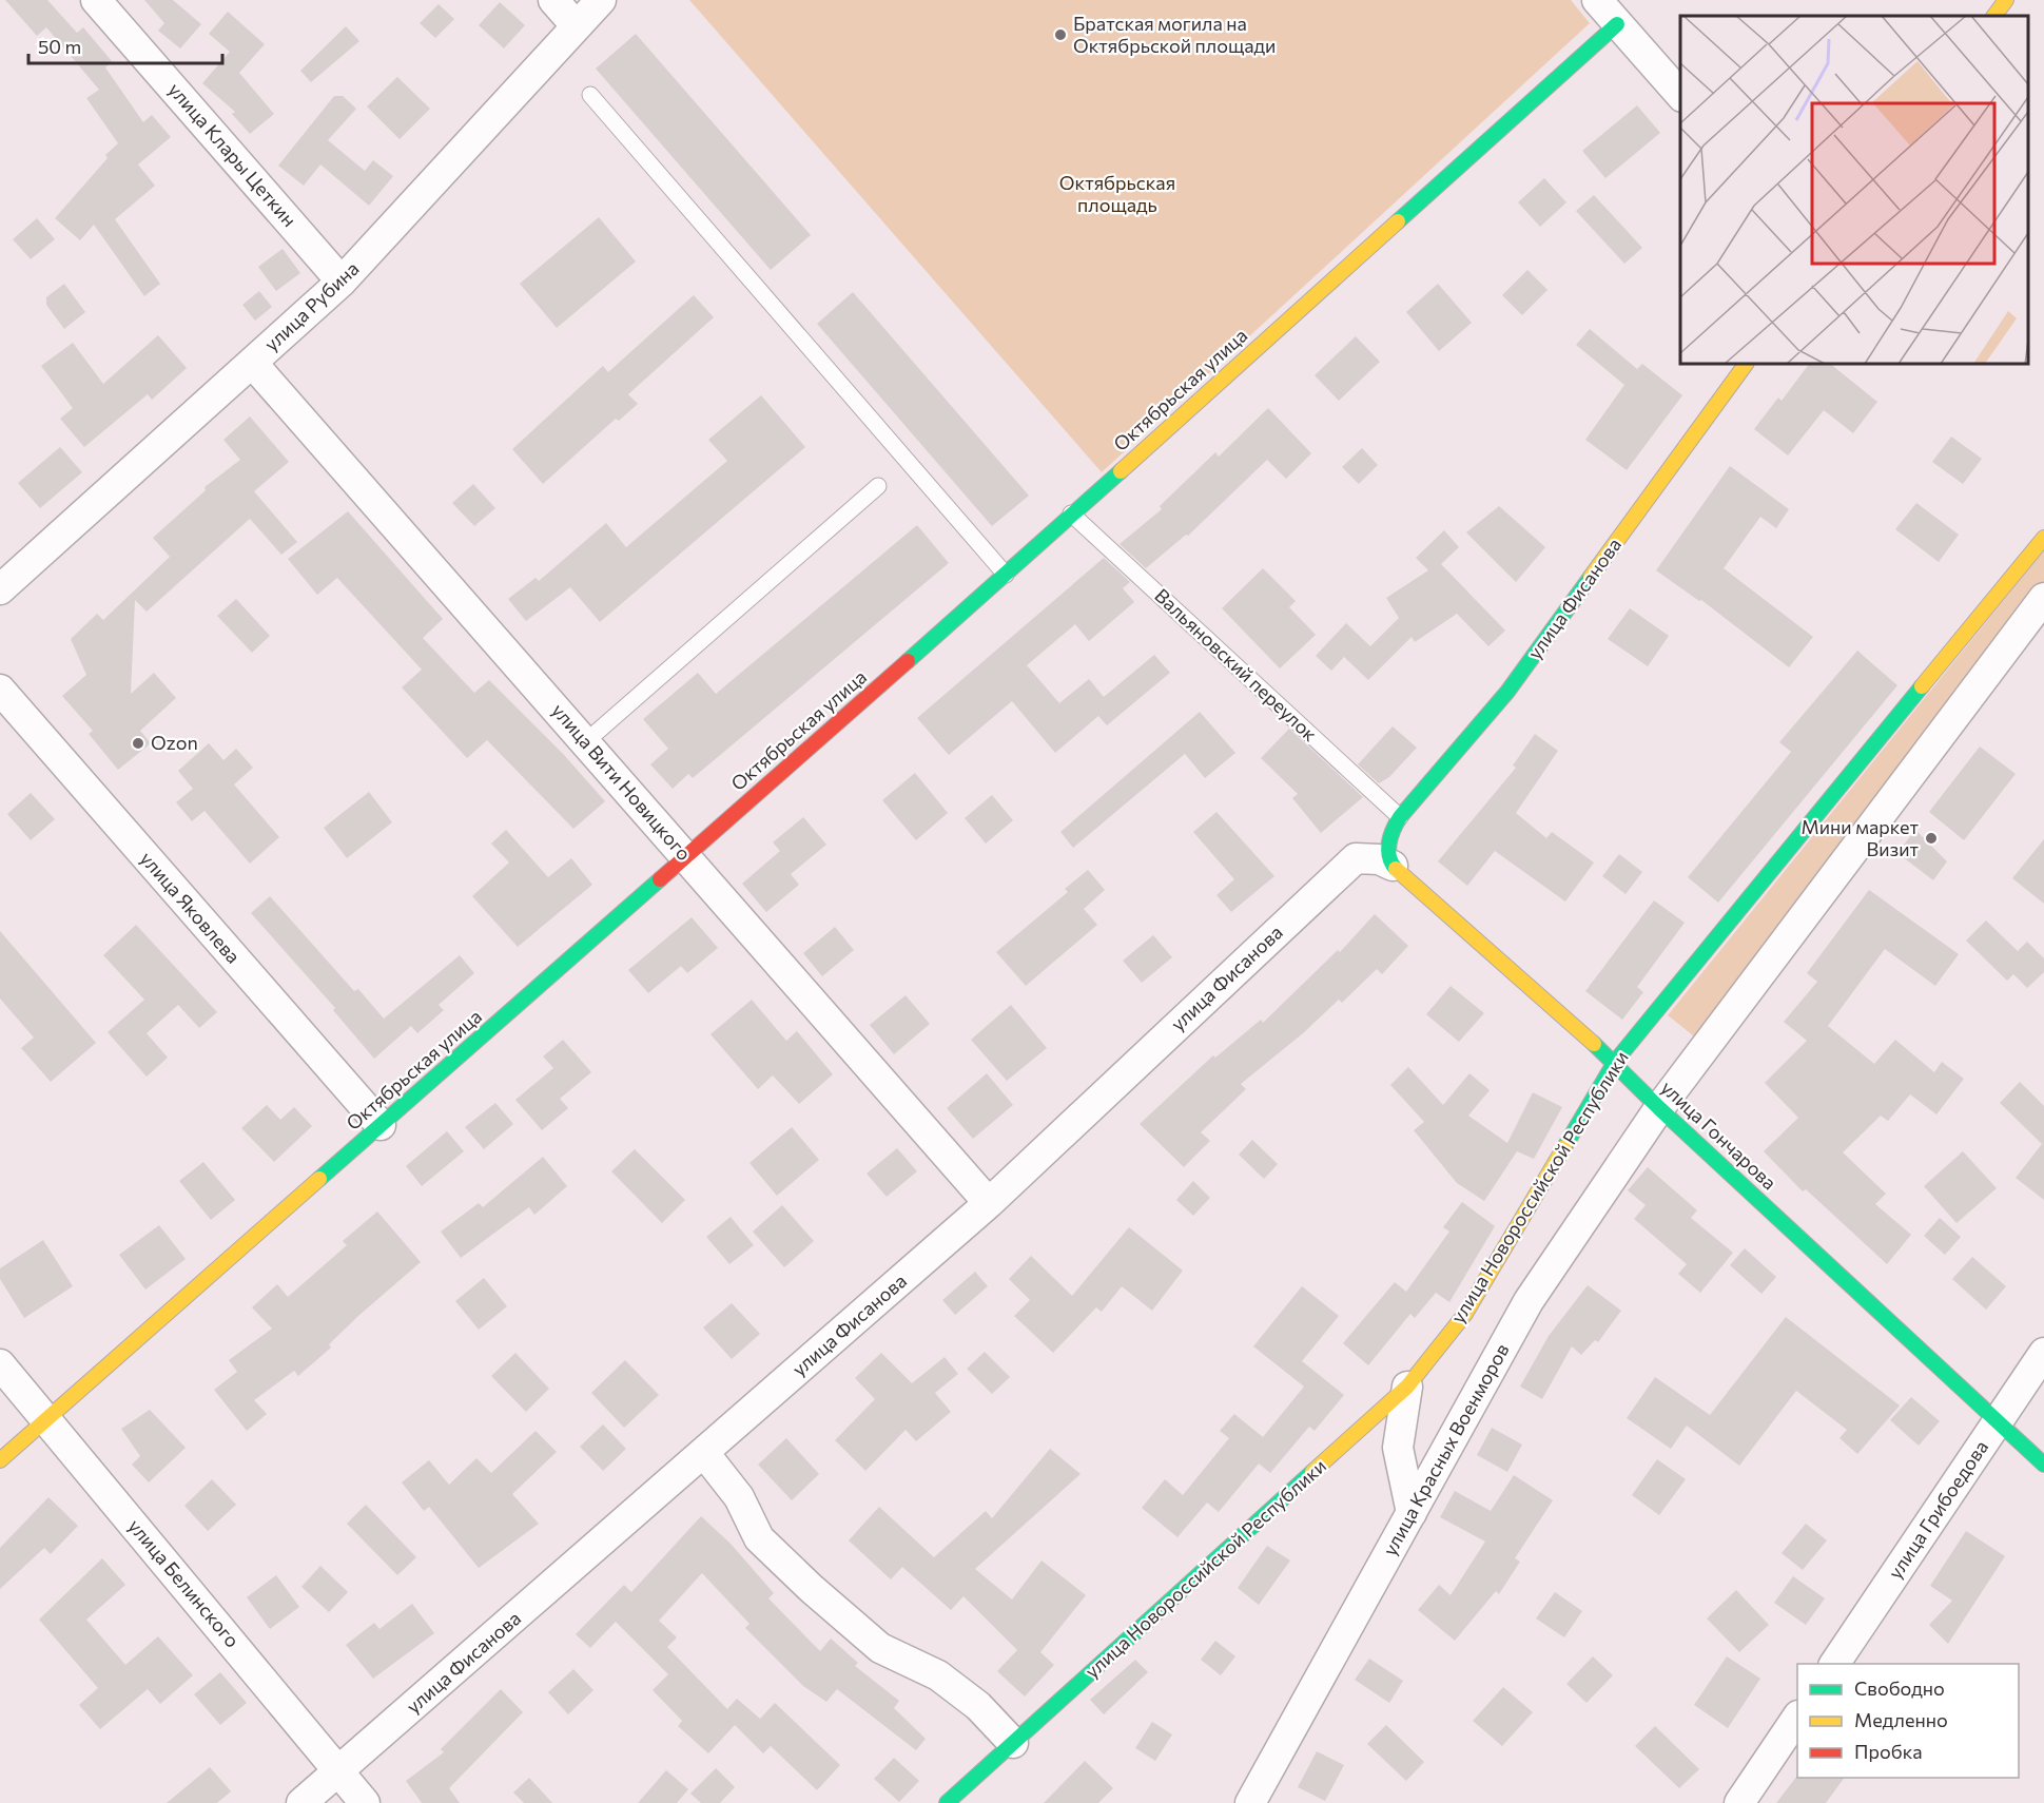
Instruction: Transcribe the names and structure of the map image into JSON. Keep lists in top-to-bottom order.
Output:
{
  "streets": {
    "street": [
      "улица Клары Цеткин",
      "улица Рубина",
      "Октябрьская улица",
      "улица Фисанова",
      "улица Вити Новицкого",
      "улица Яковлева",
      "улица Гончарова",
      "улица Новороссийской Республики",
      "улица Красных Военморов",
      "улица Грибоедова",
      "улица Белинского"
    ],
    "lane": ["Вальяновский переулок"]
  },
  "crossings": [
    ["улица Клары Цеткин", "улица Рубина"],
    ["улица Рубина", "улица Вити Новицкого"],
    ["Октябрьская улица", "Вальяновский переулок"],
    ["Октябрьская улица", "улица Вити Новицкого"],
    ["Октябрьская улица", "улица Яковлева"],
    ["Октябрьская улица", "улица Белинского"],
    ["улица Фисанова", "Вальяновский переулок"],
    ["улица Фисанова", "улица Вити Новицкого"],
    ["улица Фисанова", "улица Белинского"],
    ["улица Гончарова", "улица Новороссийской Республики"],
    ["улица Гончарова", "улица Красных Военморов"],
    ["улица Гончарова", "улица Грибоедова"]
  ],
  "parks": ["Октябрьская площадь"],
  "places": ["Братская могила на Октябрьской площади", "Ozon", "Мини маркет Визит"],
  "legend": ["Свободно", "Медленно", "Пробка"],
  "scale_bar": "50 m"
}
